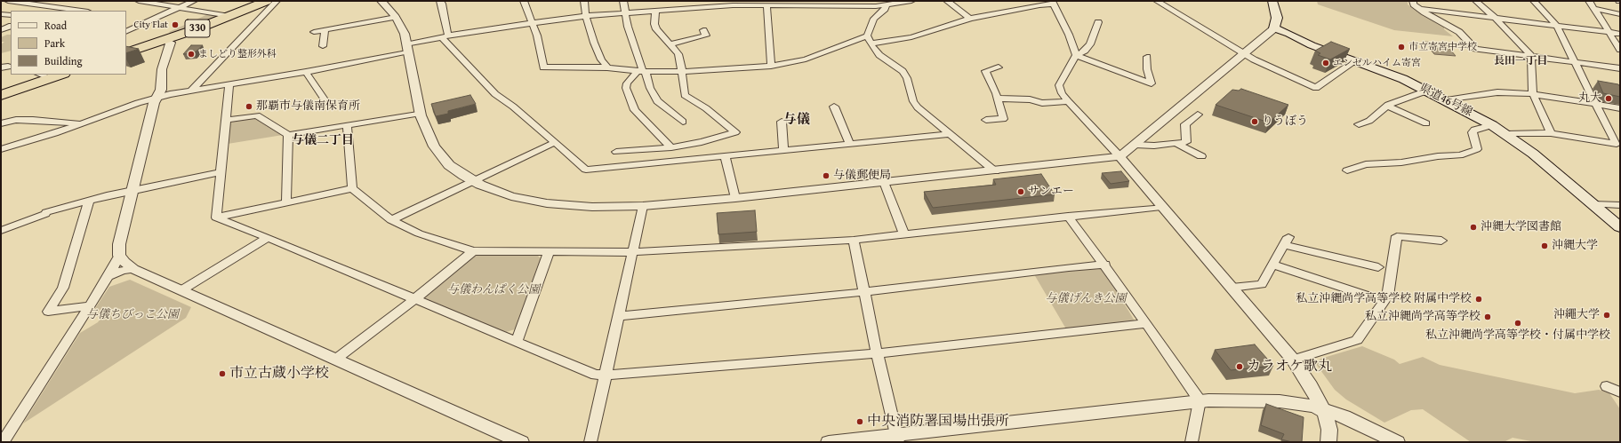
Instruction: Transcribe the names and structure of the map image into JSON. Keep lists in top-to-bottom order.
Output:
{
  "streets": {
    "highway": ["330"],
    "main road": ["県道46号線"]
  },
  "districts": ["長田一丁目", "与儀", "与儀二丁目"],
  "parks": ["与儀わんぱく公園", "与儀げんき公園", "与儀ちびっこ公園"],
  "places": [
    "City Flat",
    "市立寄宮中学校",
    "ましどり整形外科",
    "エンゼルハイム寄宮",
    "丸大",
    "那覇市与儀南保育所",
    "りうぼう",
    "与儀郵便局",
    "サンエー",
    "沖縄大学図書館",
    "沖縄大学",
    "私立沖縄尚学高等学校 附属中学校",
    "沖繩大学",
    "私立沖縄尚学高等学校",
    "私立沖縄尚学高等学校・付属中学校",
    "カラオケ歌丸",
    "市立古蔵小学校",
    "中央消防署国場出張所"
  ],
  "legend": ["Road", "Park", "Building"]
}
